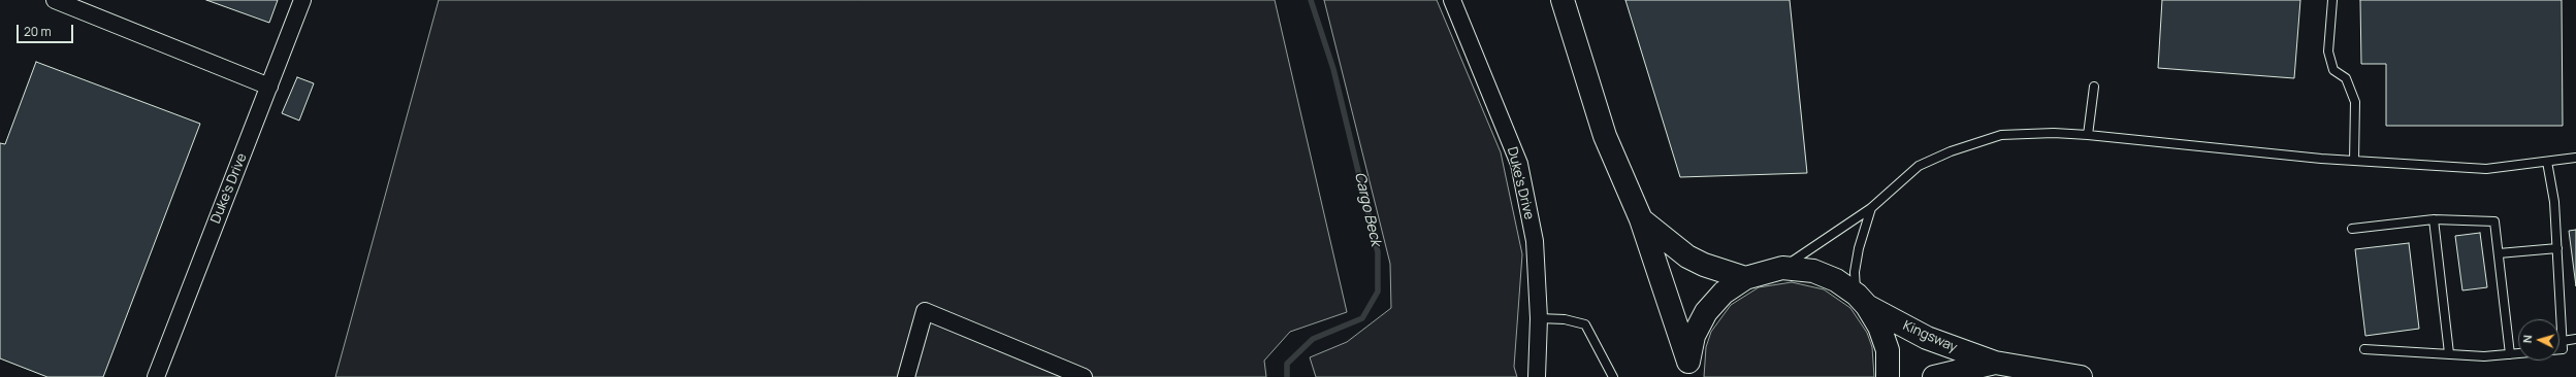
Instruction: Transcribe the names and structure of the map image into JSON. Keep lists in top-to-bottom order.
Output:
{
  "streets": {
    "highway": ["Kingsway"],
    "street": ["Duke's Drive"]
  },
  "water": ["Cargo Beck"],
  "scale_bar": "20 m",
  "north": "left"
}
